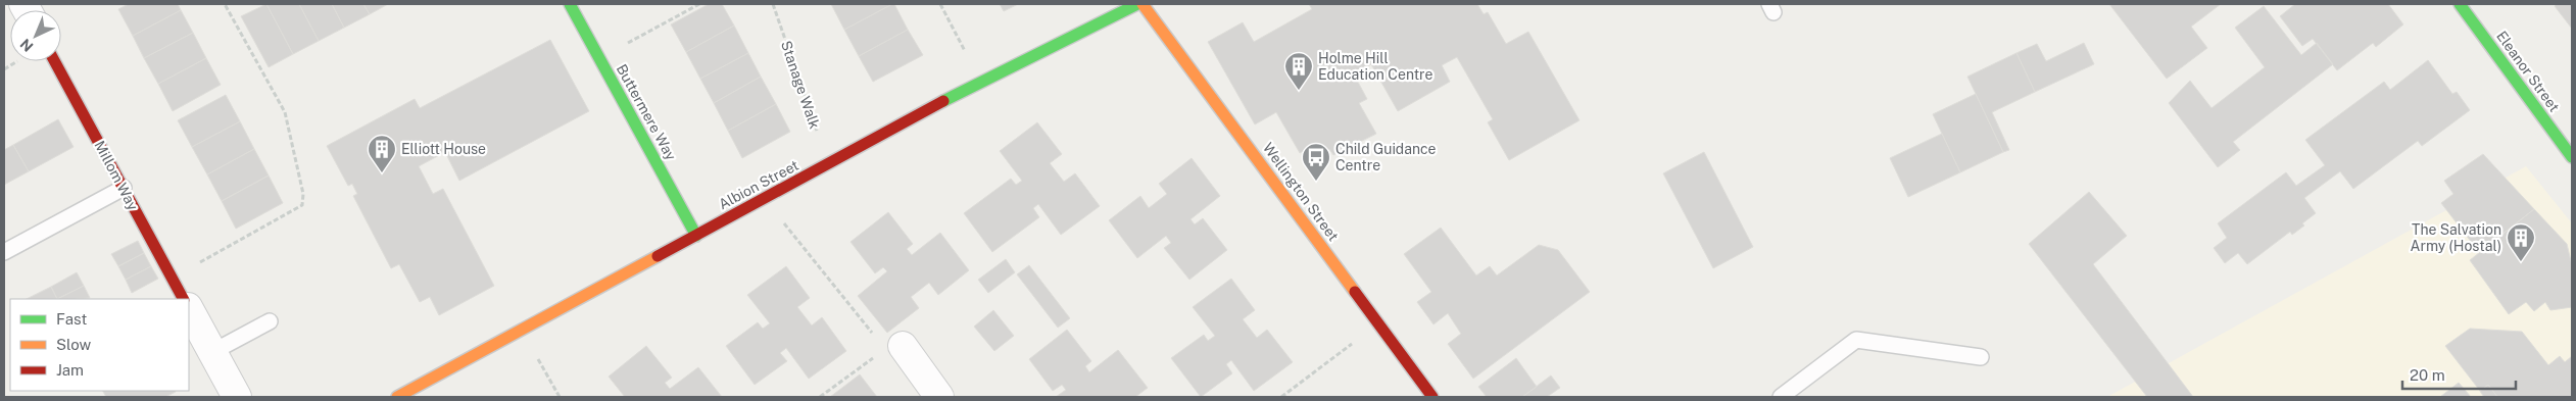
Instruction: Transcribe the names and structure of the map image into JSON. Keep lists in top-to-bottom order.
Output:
{
  "streets": {
    "street": [
      "Eleanor Street",
      "Buttermere Way",
      "Millom Way",
      "Albion Street",
      "Wellington Street"
    ],
    "path": ["Stanage Walk"]
  },
  "crossings": [
    ["Stanage Walk", "Albion Street"],
    ["Buttermere Way", "Albion Street"]
  ],
  "places": {
    "building": ["Holme Hill Education Centre", "Elliott House", "The Salvation Army (Hostal)"],
    "bus stop": ["Child Guidance Centre"]
  },
  "legend": ["Fast", "Slow", "Jam"],
  "scale_bar": "20 m",
  "north": "bottom left"
}
